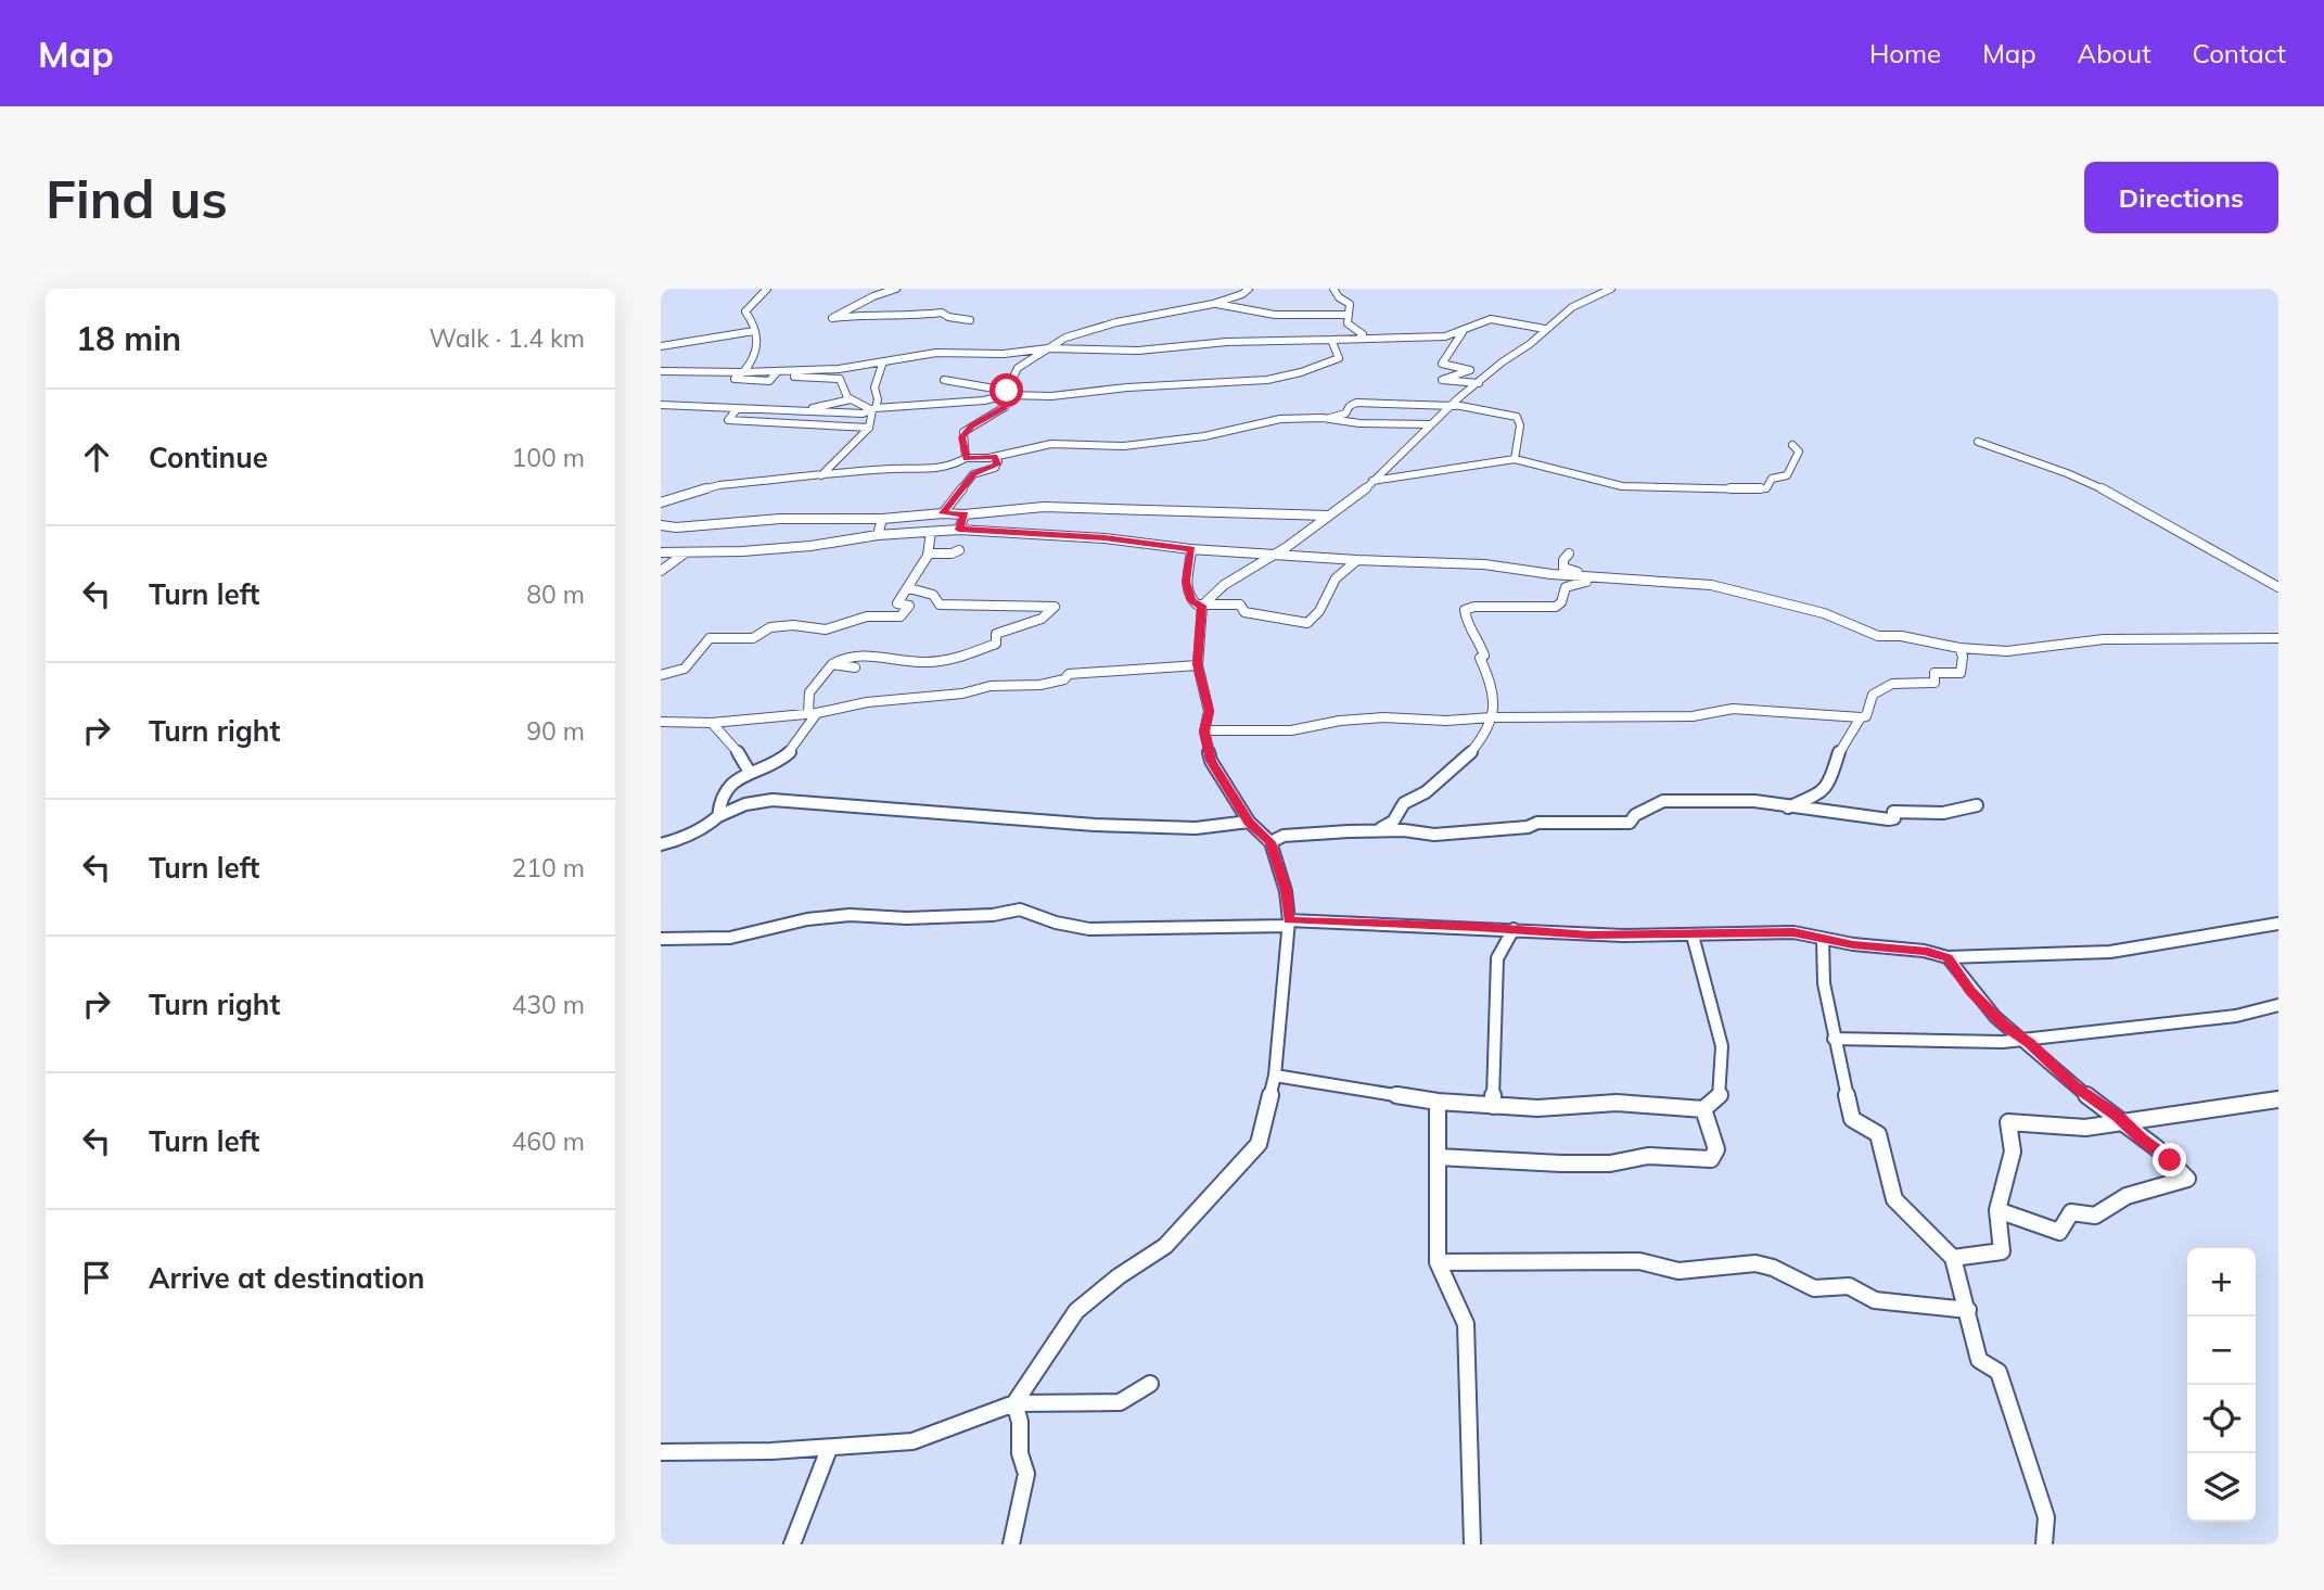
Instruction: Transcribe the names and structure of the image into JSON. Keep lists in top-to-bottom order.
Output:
{
  "page": {
    "header": "Map",
    "nav": [
      "Home",
      "Map",
      "About",
      "Contact"
    ],
    "buttons": "Directions",
    "title": "Find us",
    "heading": ["18 min", "Walk · 1.4 km"],
    "list": [
      ["Continue", "100 m"],
      ["Turn left", "80 m"],
      ["Turn right", "90 m"],
      ["Turn left", "210 m"],
      ["Turn right", "430 m"],
      ["Turn left", "460 m"],
      "Arrive at destination"
    ],
    "map_buttons": ["+", "−"]
  }
}
